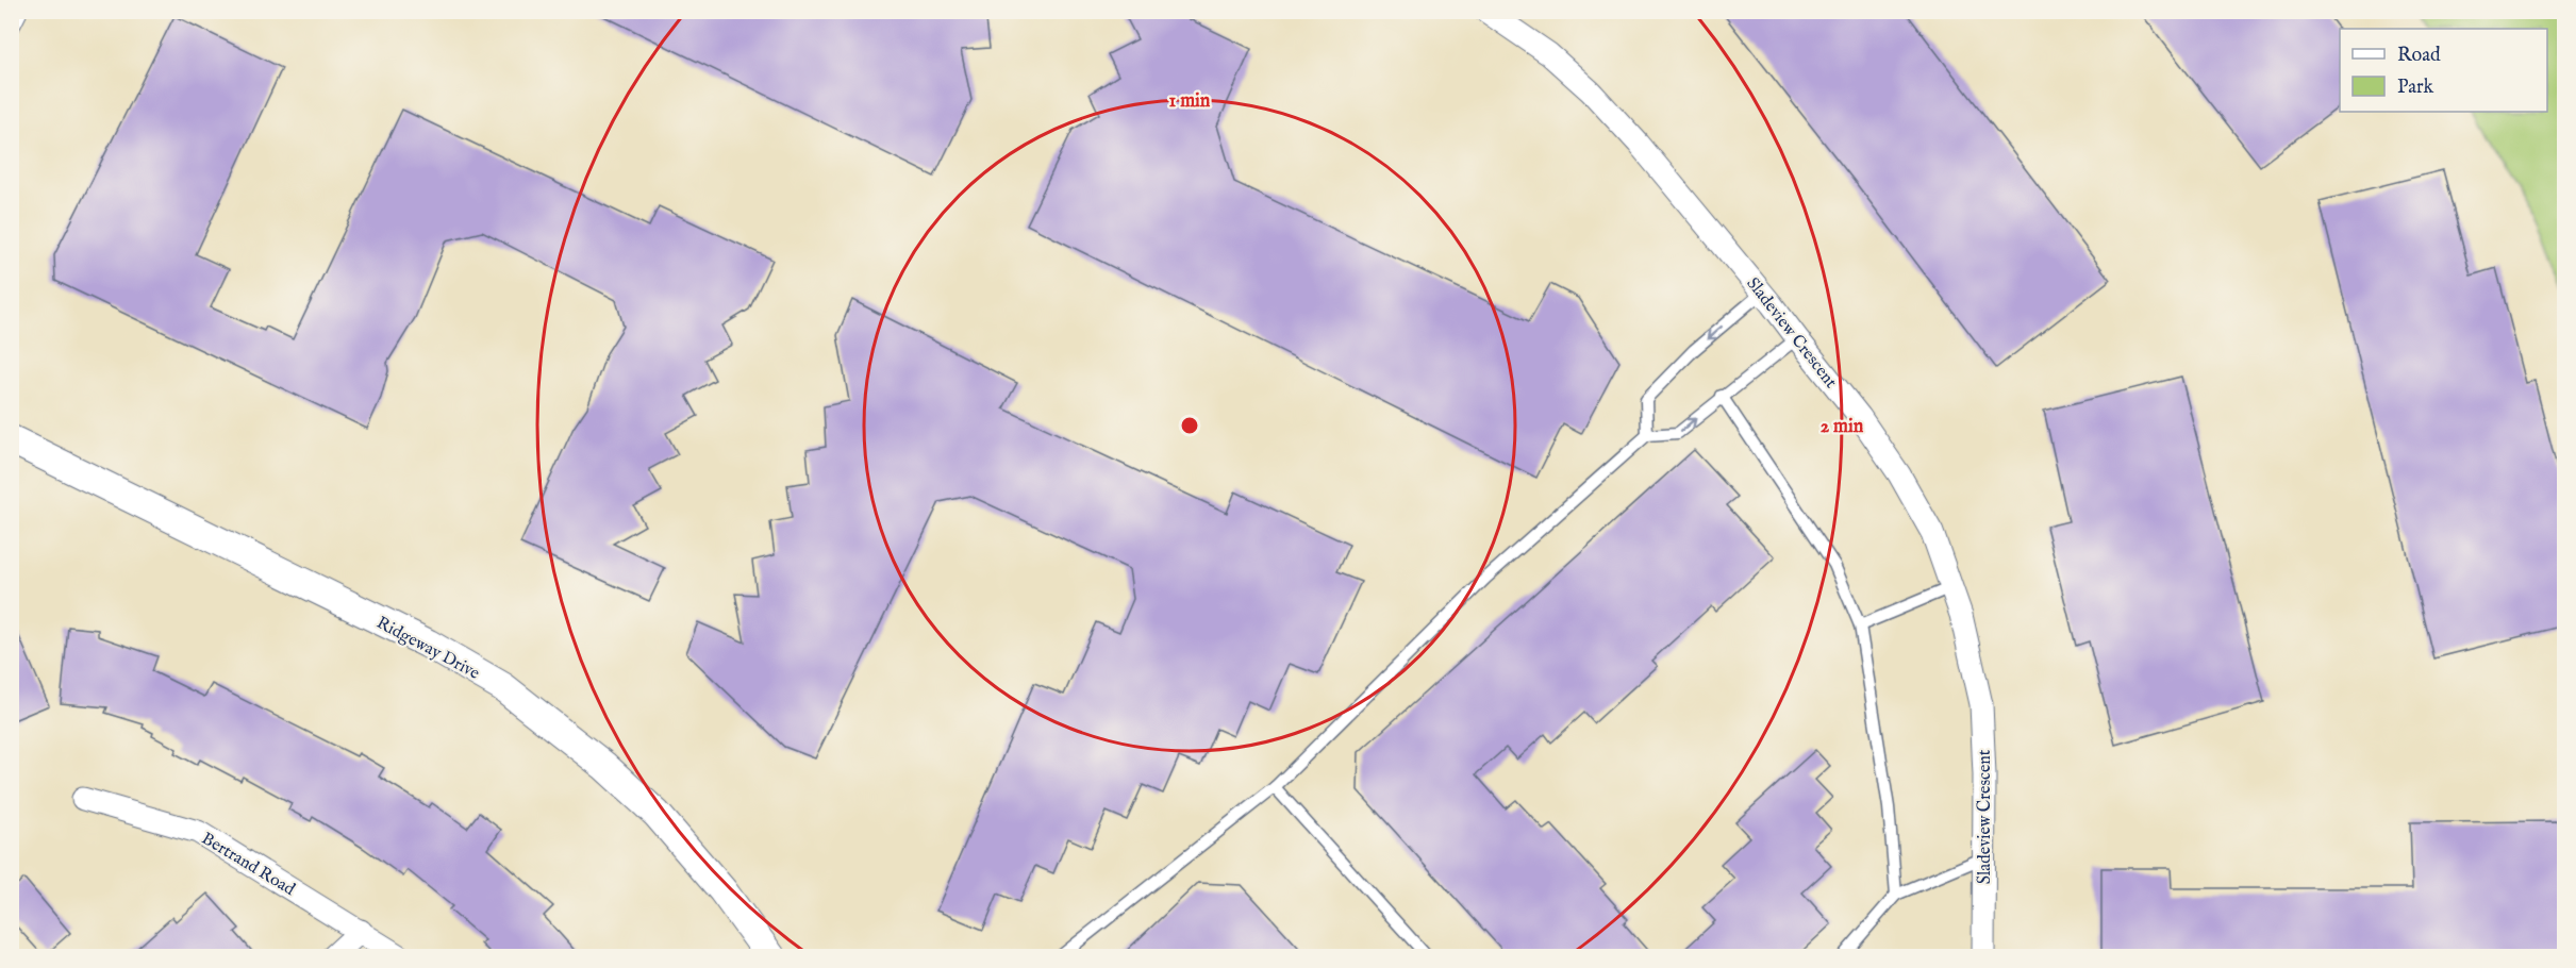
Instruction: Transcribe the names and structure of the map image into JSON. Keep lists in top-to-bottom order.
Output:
{
  "streets": {
    "street": ["Sladeview Crescent", "Ridgeway Drive", "Bertrand Road"]
  },
  "legend": ["Road", "Park"],
  "rings": ["1 min", "2 min"]
}
